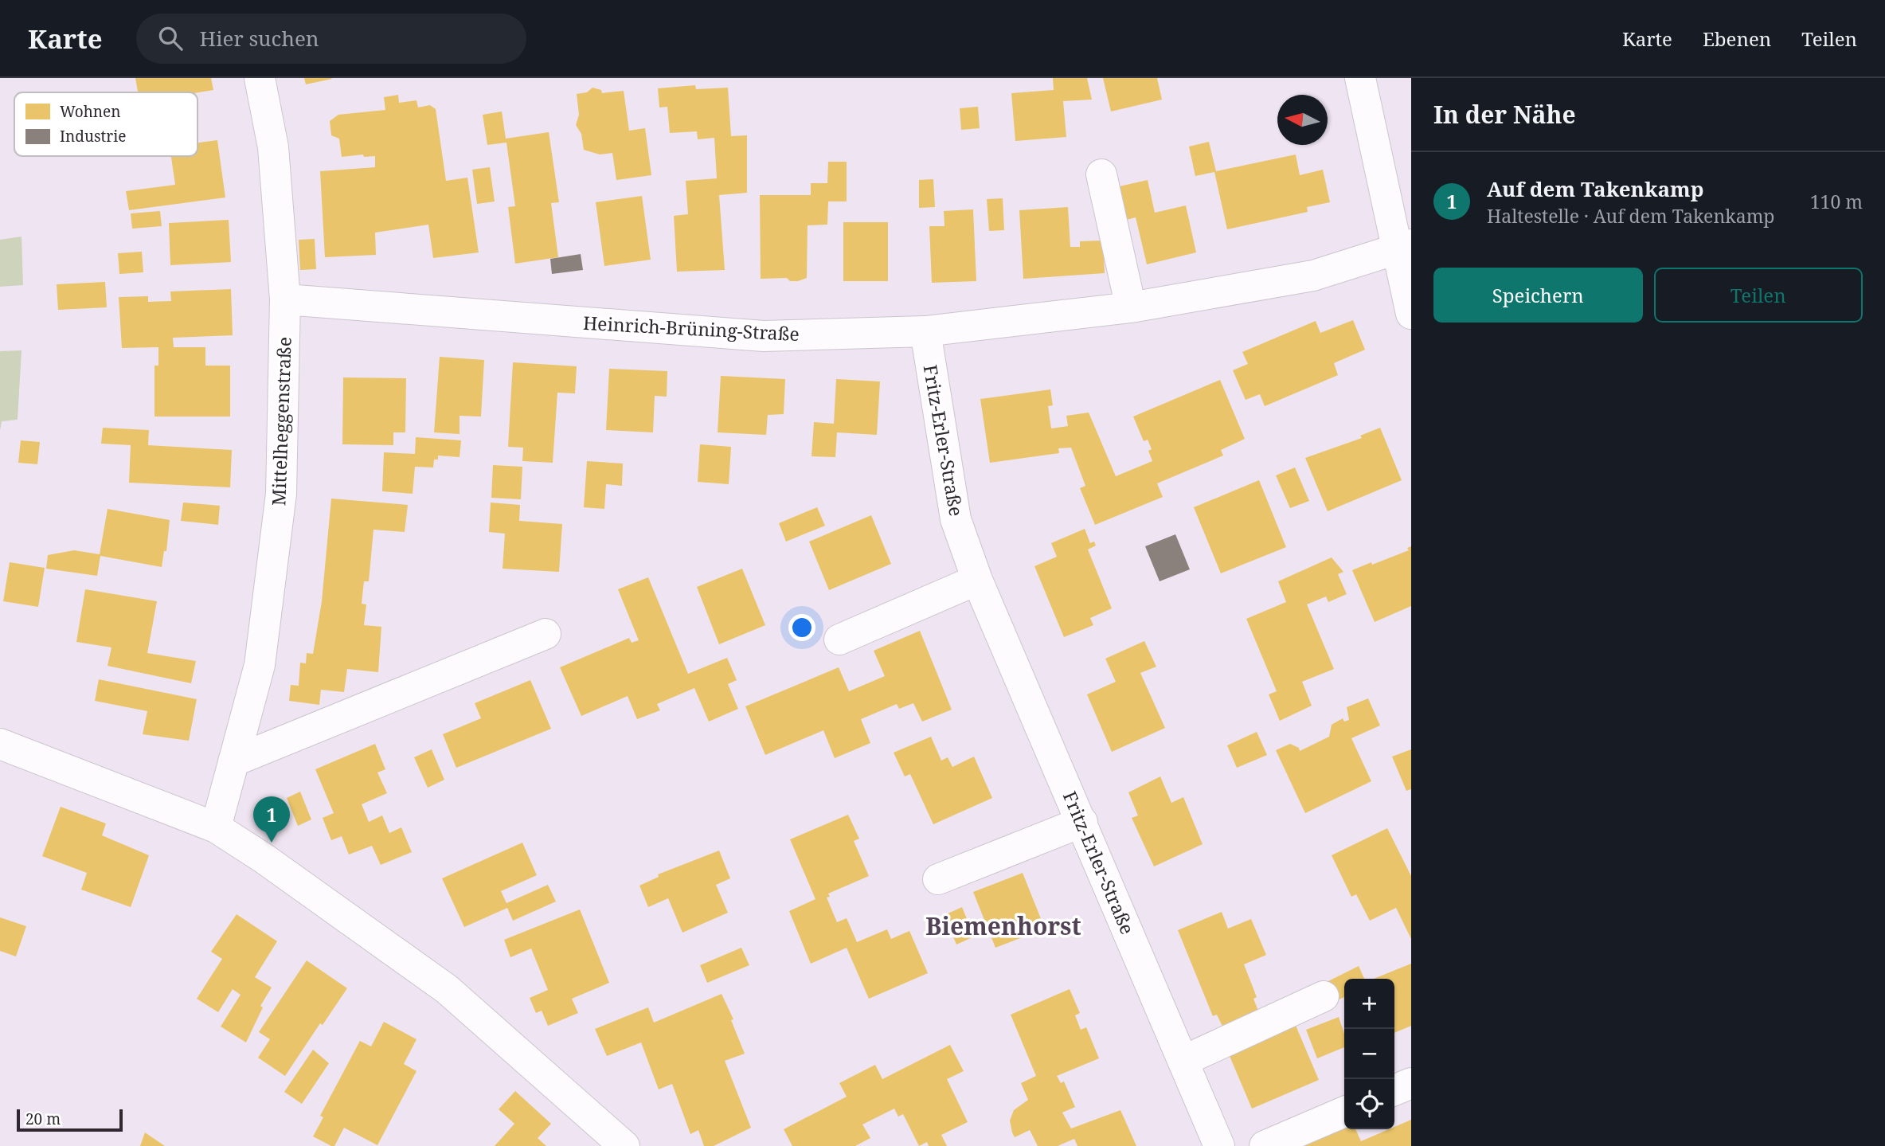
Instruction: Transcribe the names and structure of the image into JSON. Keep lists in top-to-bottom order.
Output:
{
  "streets": {
    "street": ["Heinrich-Brüning-Straße", "Mittelheggenstraße", "Fritz-Erler-Straße"]
  },
  "crossings": [
    ["Heinrich-Brüning-Straße", "Mittelheggenstraße"],
    ["Heinrich-Brüning-Straße", "Fritz-Erler-Straße"]
  ],
  "districts": ["Biemenhorst"],
  "legend": ["Wohnen", "Industrie"],
  "scale_bar": "20 m",
  "north": "left",
  "page": {
    "header": "Karte",
    "search": "Hier suchen",
    "nav": ["Karte", "Ebenen", "Teilen"],
    "heading": "In der Nähe",
    "list": [
      {
        "mark": "1",
        "name": "Auf dem Takenkamp",
        "note": "Haltestelle · Auf dem Takenkamp",
        "value": "110 m"
      }
    ],
    "buttons": ["Speichern", "Teilen"],
    "pins": "1",
    "map_buttons": ["+", "−"],
    "scale": "20 m"
  }
}
